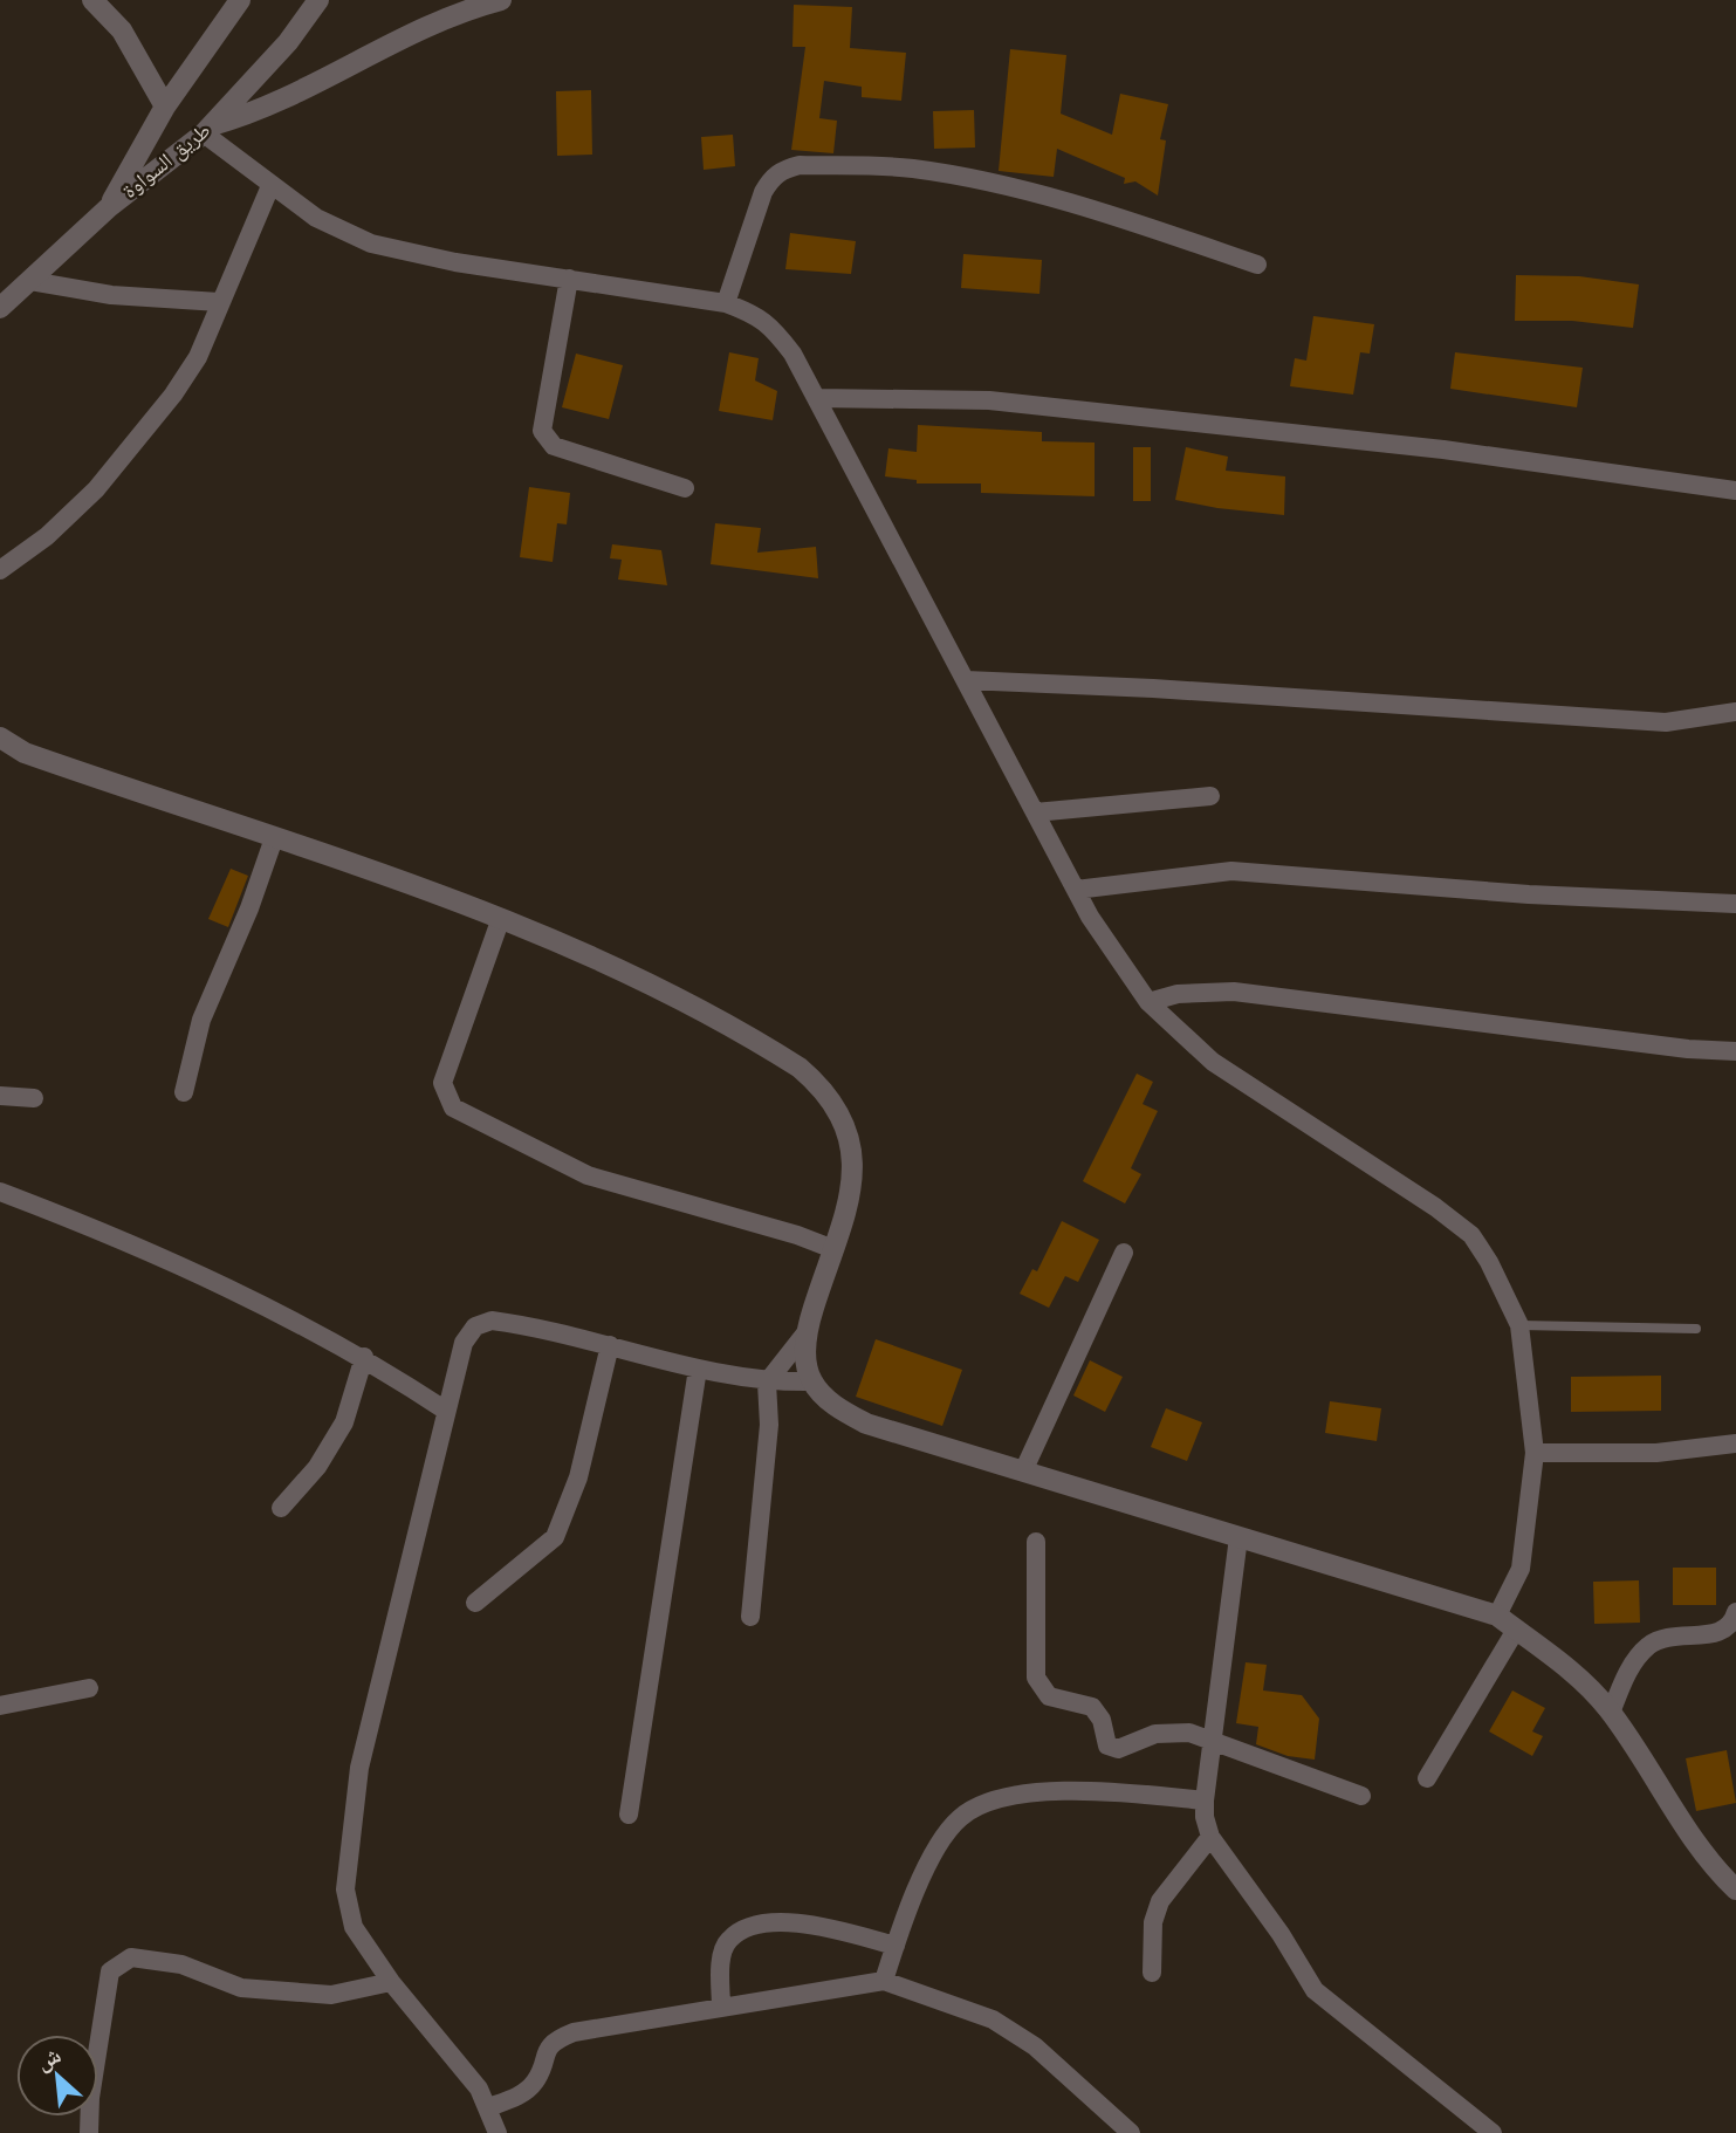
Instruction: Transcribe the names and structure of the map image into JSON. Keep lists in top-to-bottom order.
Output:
{
  "streets": {
    "street": ["طريق السواوة"]
  },
  "north": "top left"
}
